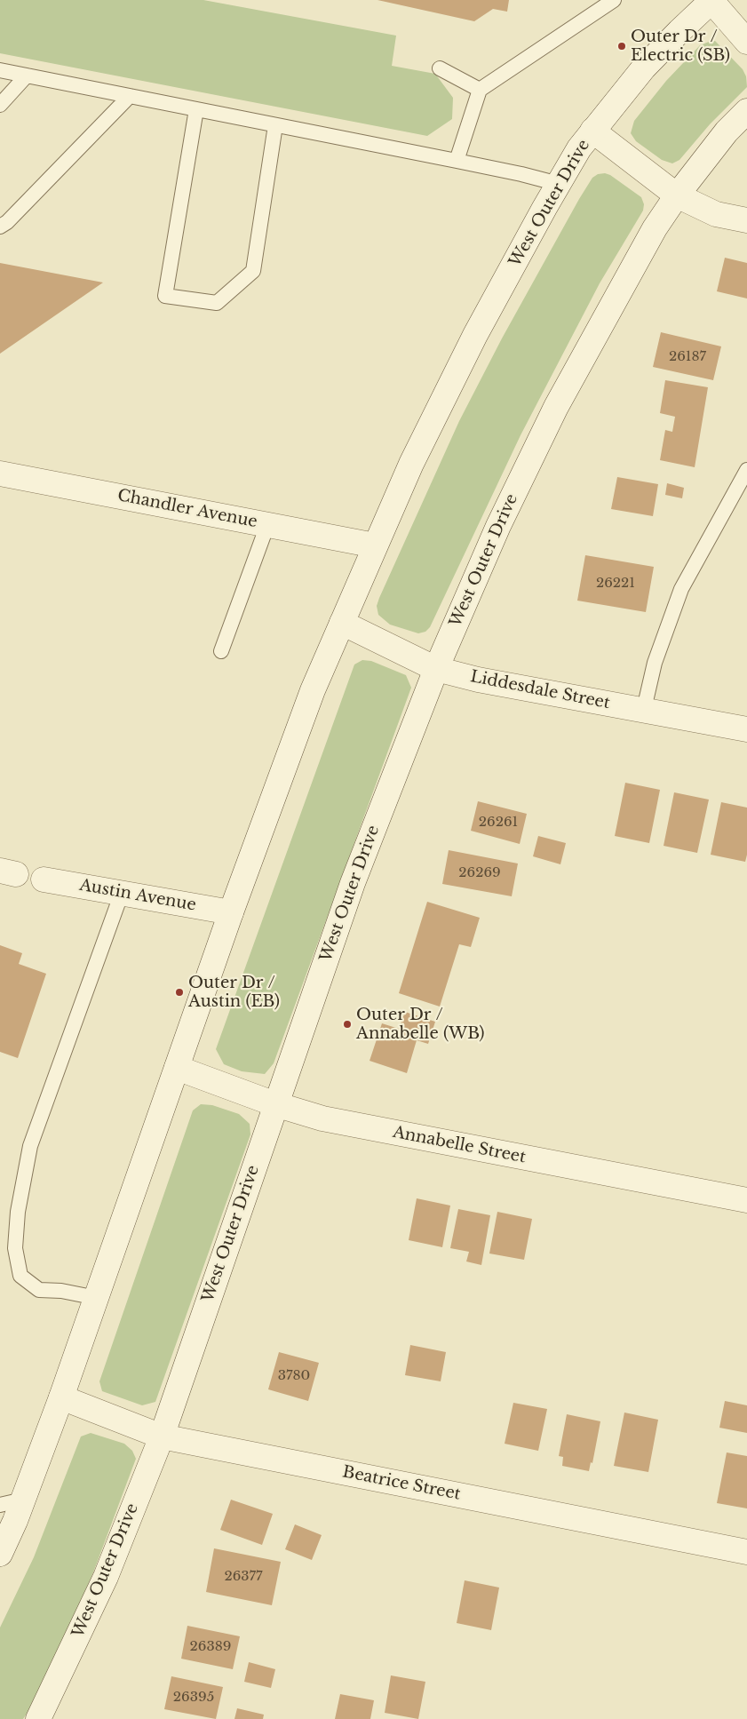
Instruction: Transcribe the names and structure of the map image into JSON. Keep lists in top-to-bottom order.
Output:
{
  "streets": {
    "main road": [
      "West Outer Drive",
      "Chandler Avenue",
      "Liddesdale Street",
      "Austin Avenue",
      "Annabelle Street",
      "Beatrice Street"
    ]
  },
  "crossings": [
    ["West Outer Drive", "Chandler Avenue"],
    ["West Outer Drive", "Liddesdale Street"],
    ["West Outer Drive", "Austin Avenue"],
    ["West Outer Drive", "Annabelle Street"],
    ["West Outer Drive", "Beatrice Street"]
  ],
  "places": ["Outer Dr / Electric (SB)", "Outer Dr / Austin (EB)", "Outer Dr / Annabelle (WB)"],
  "house_numbers": [
    "26187",
    "26221",
    "26261",
    "26269",
    "3780",
    "26377",
    "26389",
    "26395"
  ]
}
